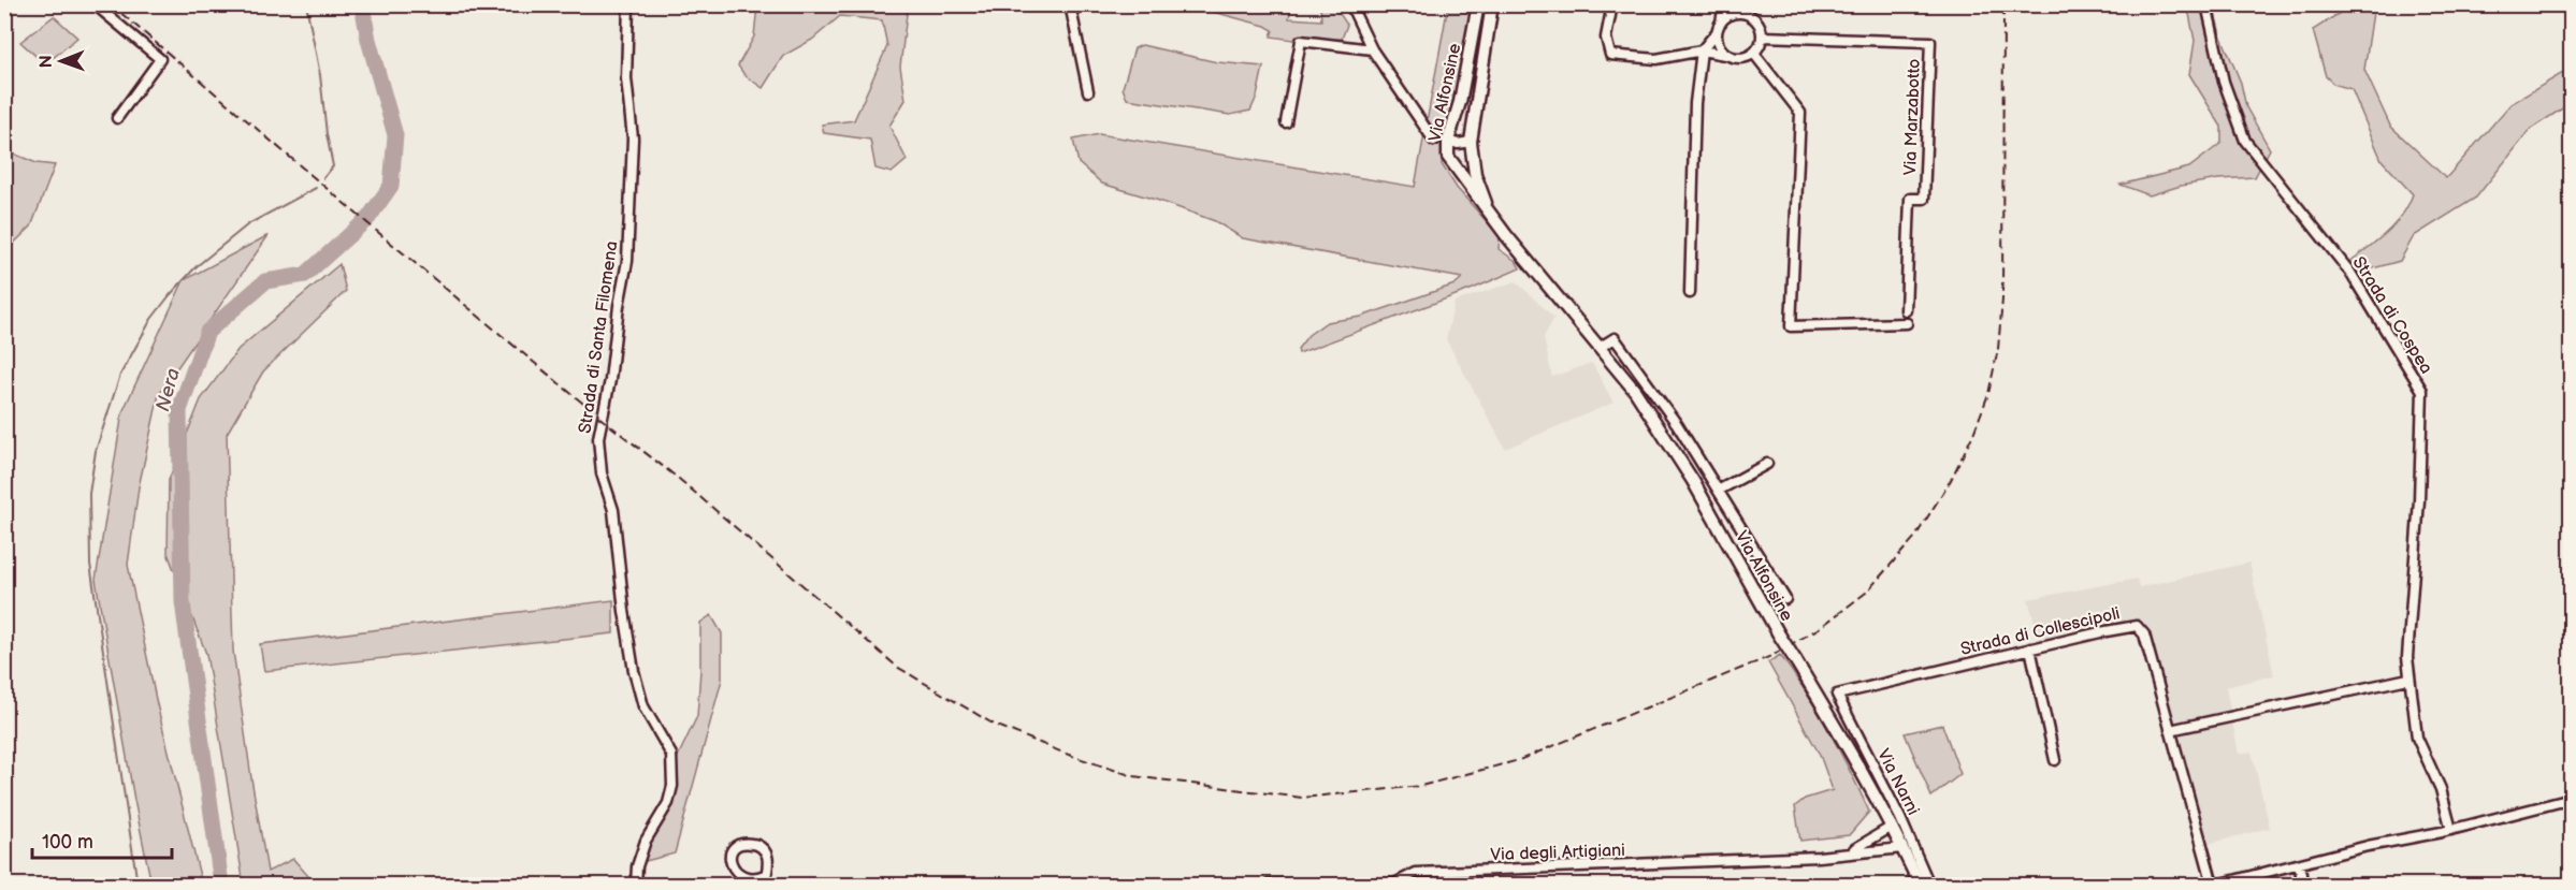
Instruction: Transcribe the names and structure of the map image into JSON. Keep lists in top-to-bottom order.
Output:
{
  "streets": {
    "main road": ["Via Alfonsine", "Via Narni"],
    "street": [
      "Via Marzabotto",
      "Strada di Cospea",
      "Strada di Santa Filomena",
      "Strada di Collescipoli",
      "Via degli Artigiani"
    ]
  },
  "crossings": [
    ["Via Alfonsine", "Via Narni"],
    ["Via Alfonsine", "Via degli Artigiani"],
    ["Strada di Cospea", "Strada di Collescipoli"],
    ["Strada di Collescipoli", "Via Narni"],
    ["Via Narni", "Via degli Artigiani"]
  ],
  "water": ["Nera"],
  "scale_bar": "100 m",
  "north": "left"
}
